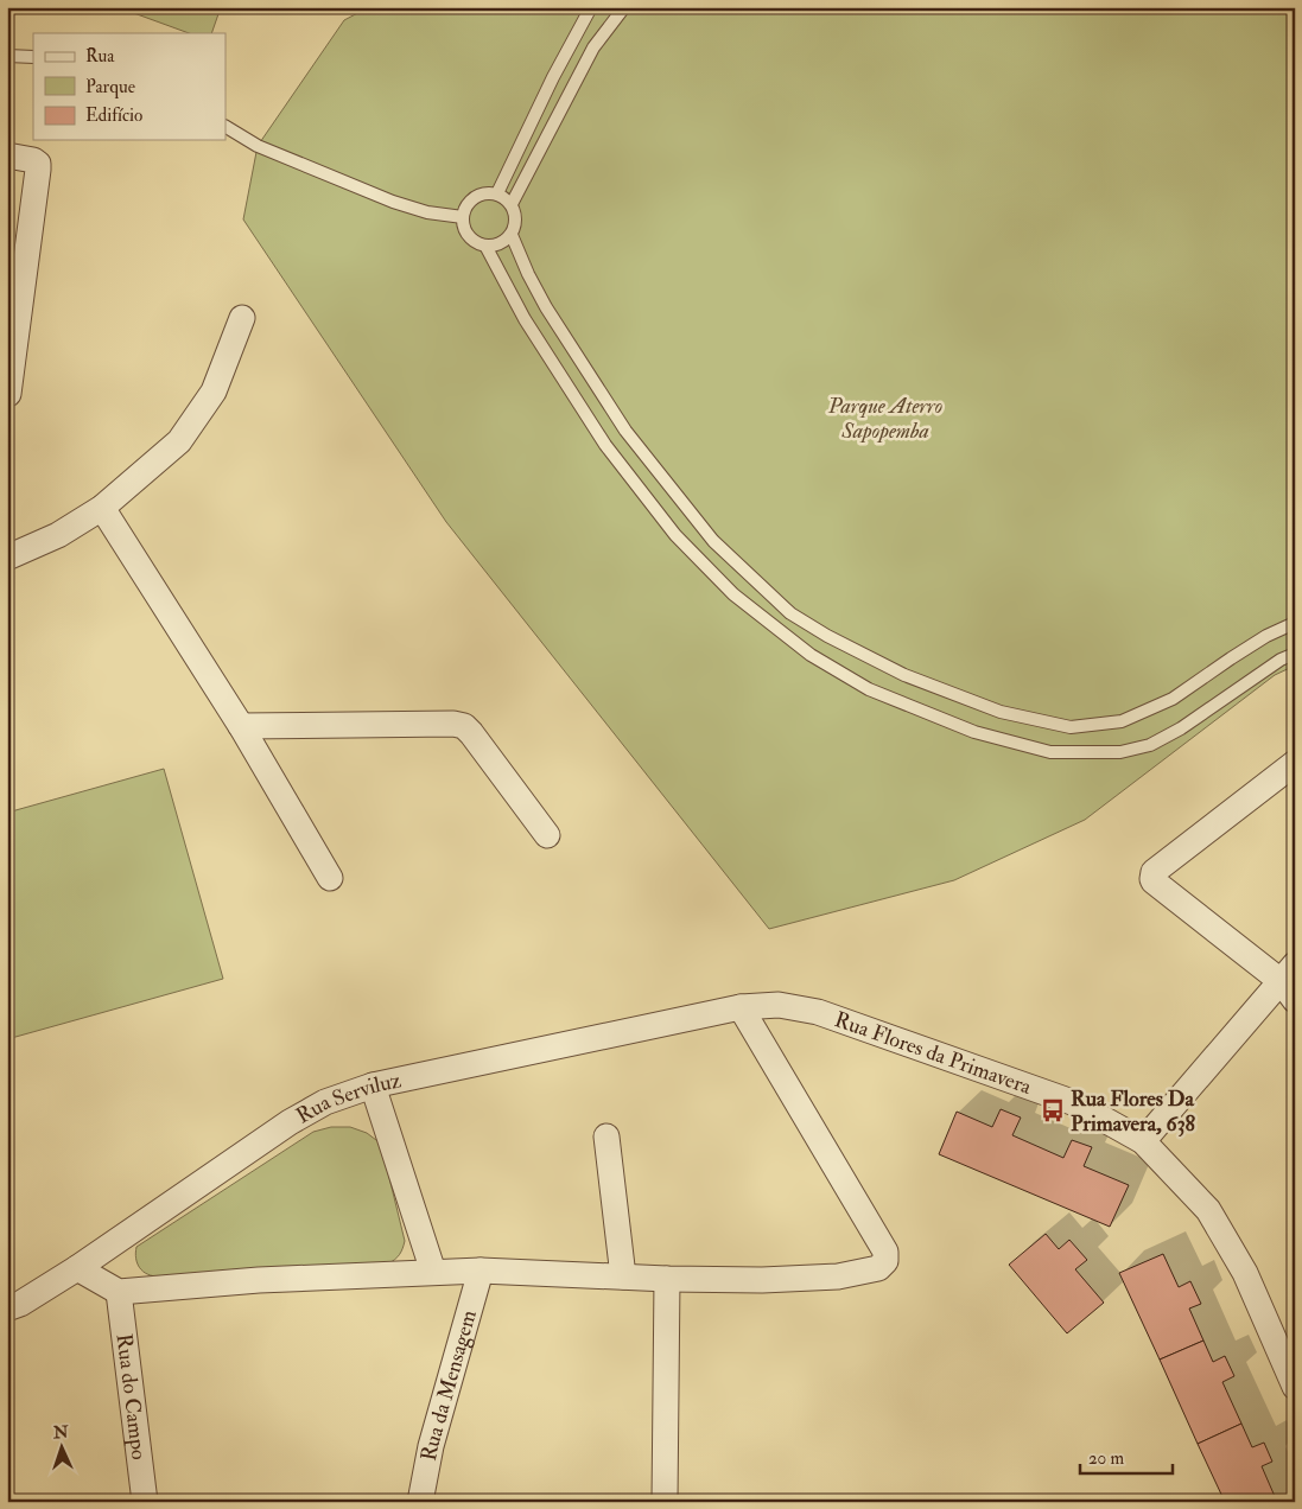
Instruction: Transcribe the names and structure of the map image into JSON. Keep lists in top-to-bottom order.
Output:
{
  "streets": {
    "street": [
      "Rua Flores da Primavera",
      "Rua Serviluz",
      "Rua da Mensagem",
      "Rua do Campo"
    ]
  },
  "crossings": [
    ["Rua Flores da Primavera", "Rua Serviluz"]
  ],
  "parks": ["Parque Aterro Sapopemba"],
  "places": {
    "bus stop": ["Rua Flores Da Primavera, 638"]
  },
  "legend": ["Rua", "Parque", "Edifício"],
  "scale_bar": "20 m",
  "north": "top"
}
